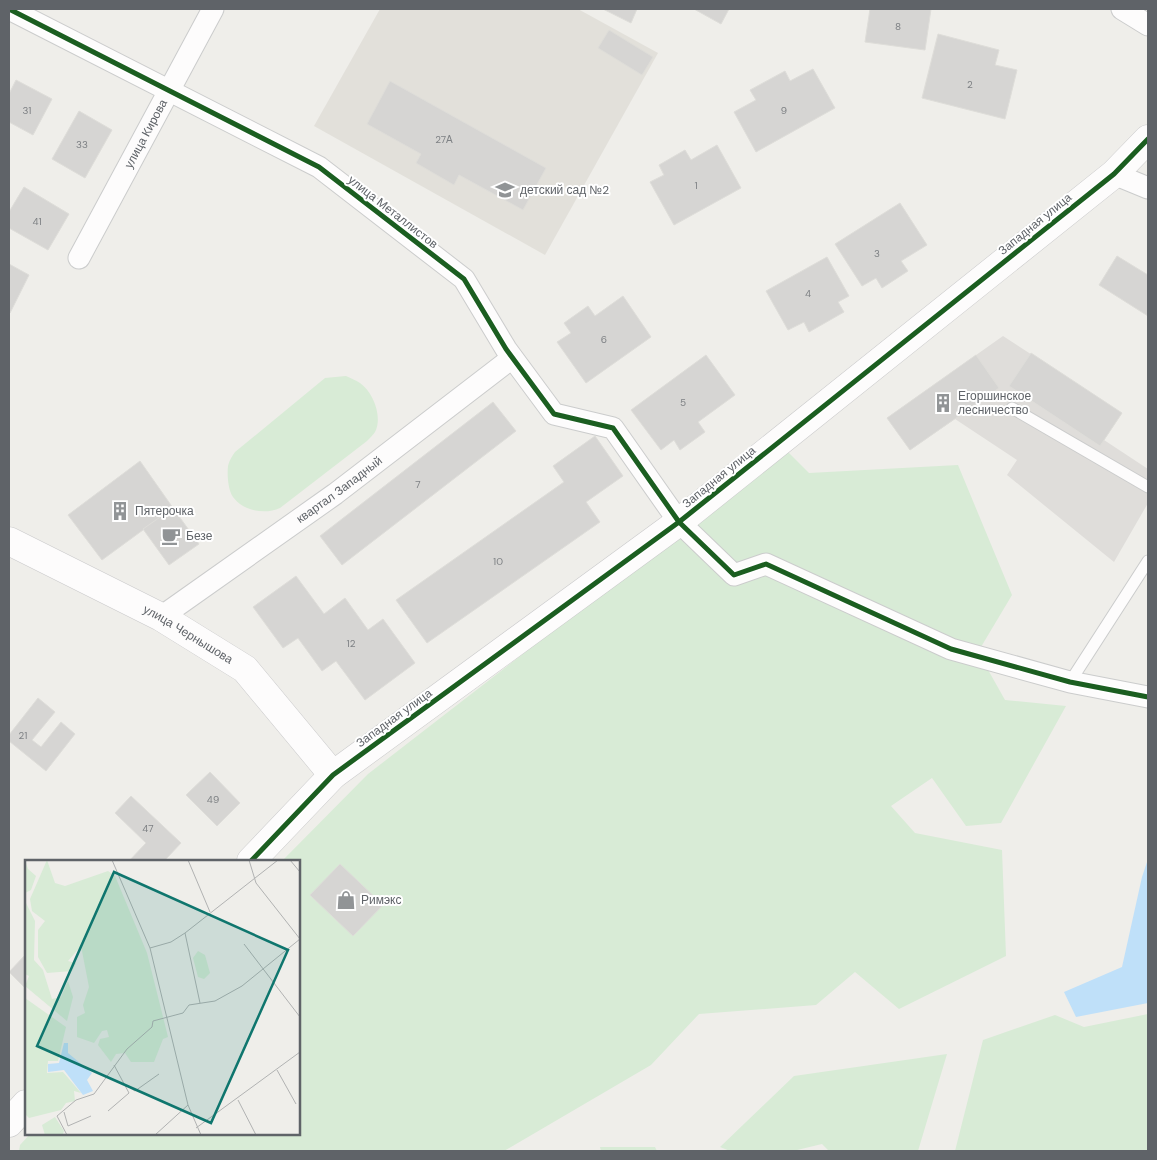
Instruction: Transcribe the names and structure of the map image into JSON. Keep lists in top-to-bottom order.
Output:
{
  "streets": {
    "street": [
      "улица Кирова",
      "улица Металлистов",
      "Западная улица",
      "квартал Западный",
      "улица Чернышова"
    ]
  },
  "crossings": [
    ["улица Кирова", "улица Металлистов"],
    ["улица Металлистов", "Западная улица"],
    ["улица Металлистов", "квартал Западный"],
    ["Западная улица", "улица Чернышова"],
    ["квартал Западный", "улица Чернышова"]
  ],
  "places": {
    "school or university": ["детский сад №2"],
    "building": ["Егоршинское лесничество", "Пятерочка"],
    "cafe": ["Безе"],
    "shop": ["Римэкс"]
  },
  "house_numbers": [
    "8",
    "2",
    "31",
    "9",
    "27А",
    "33",
    "1",
    "41",
    "3",
    "4",
    "6",
    "5",
    "7",
    "10",
    "12",
    "21",
    "49",
    "47"
  ]
}
